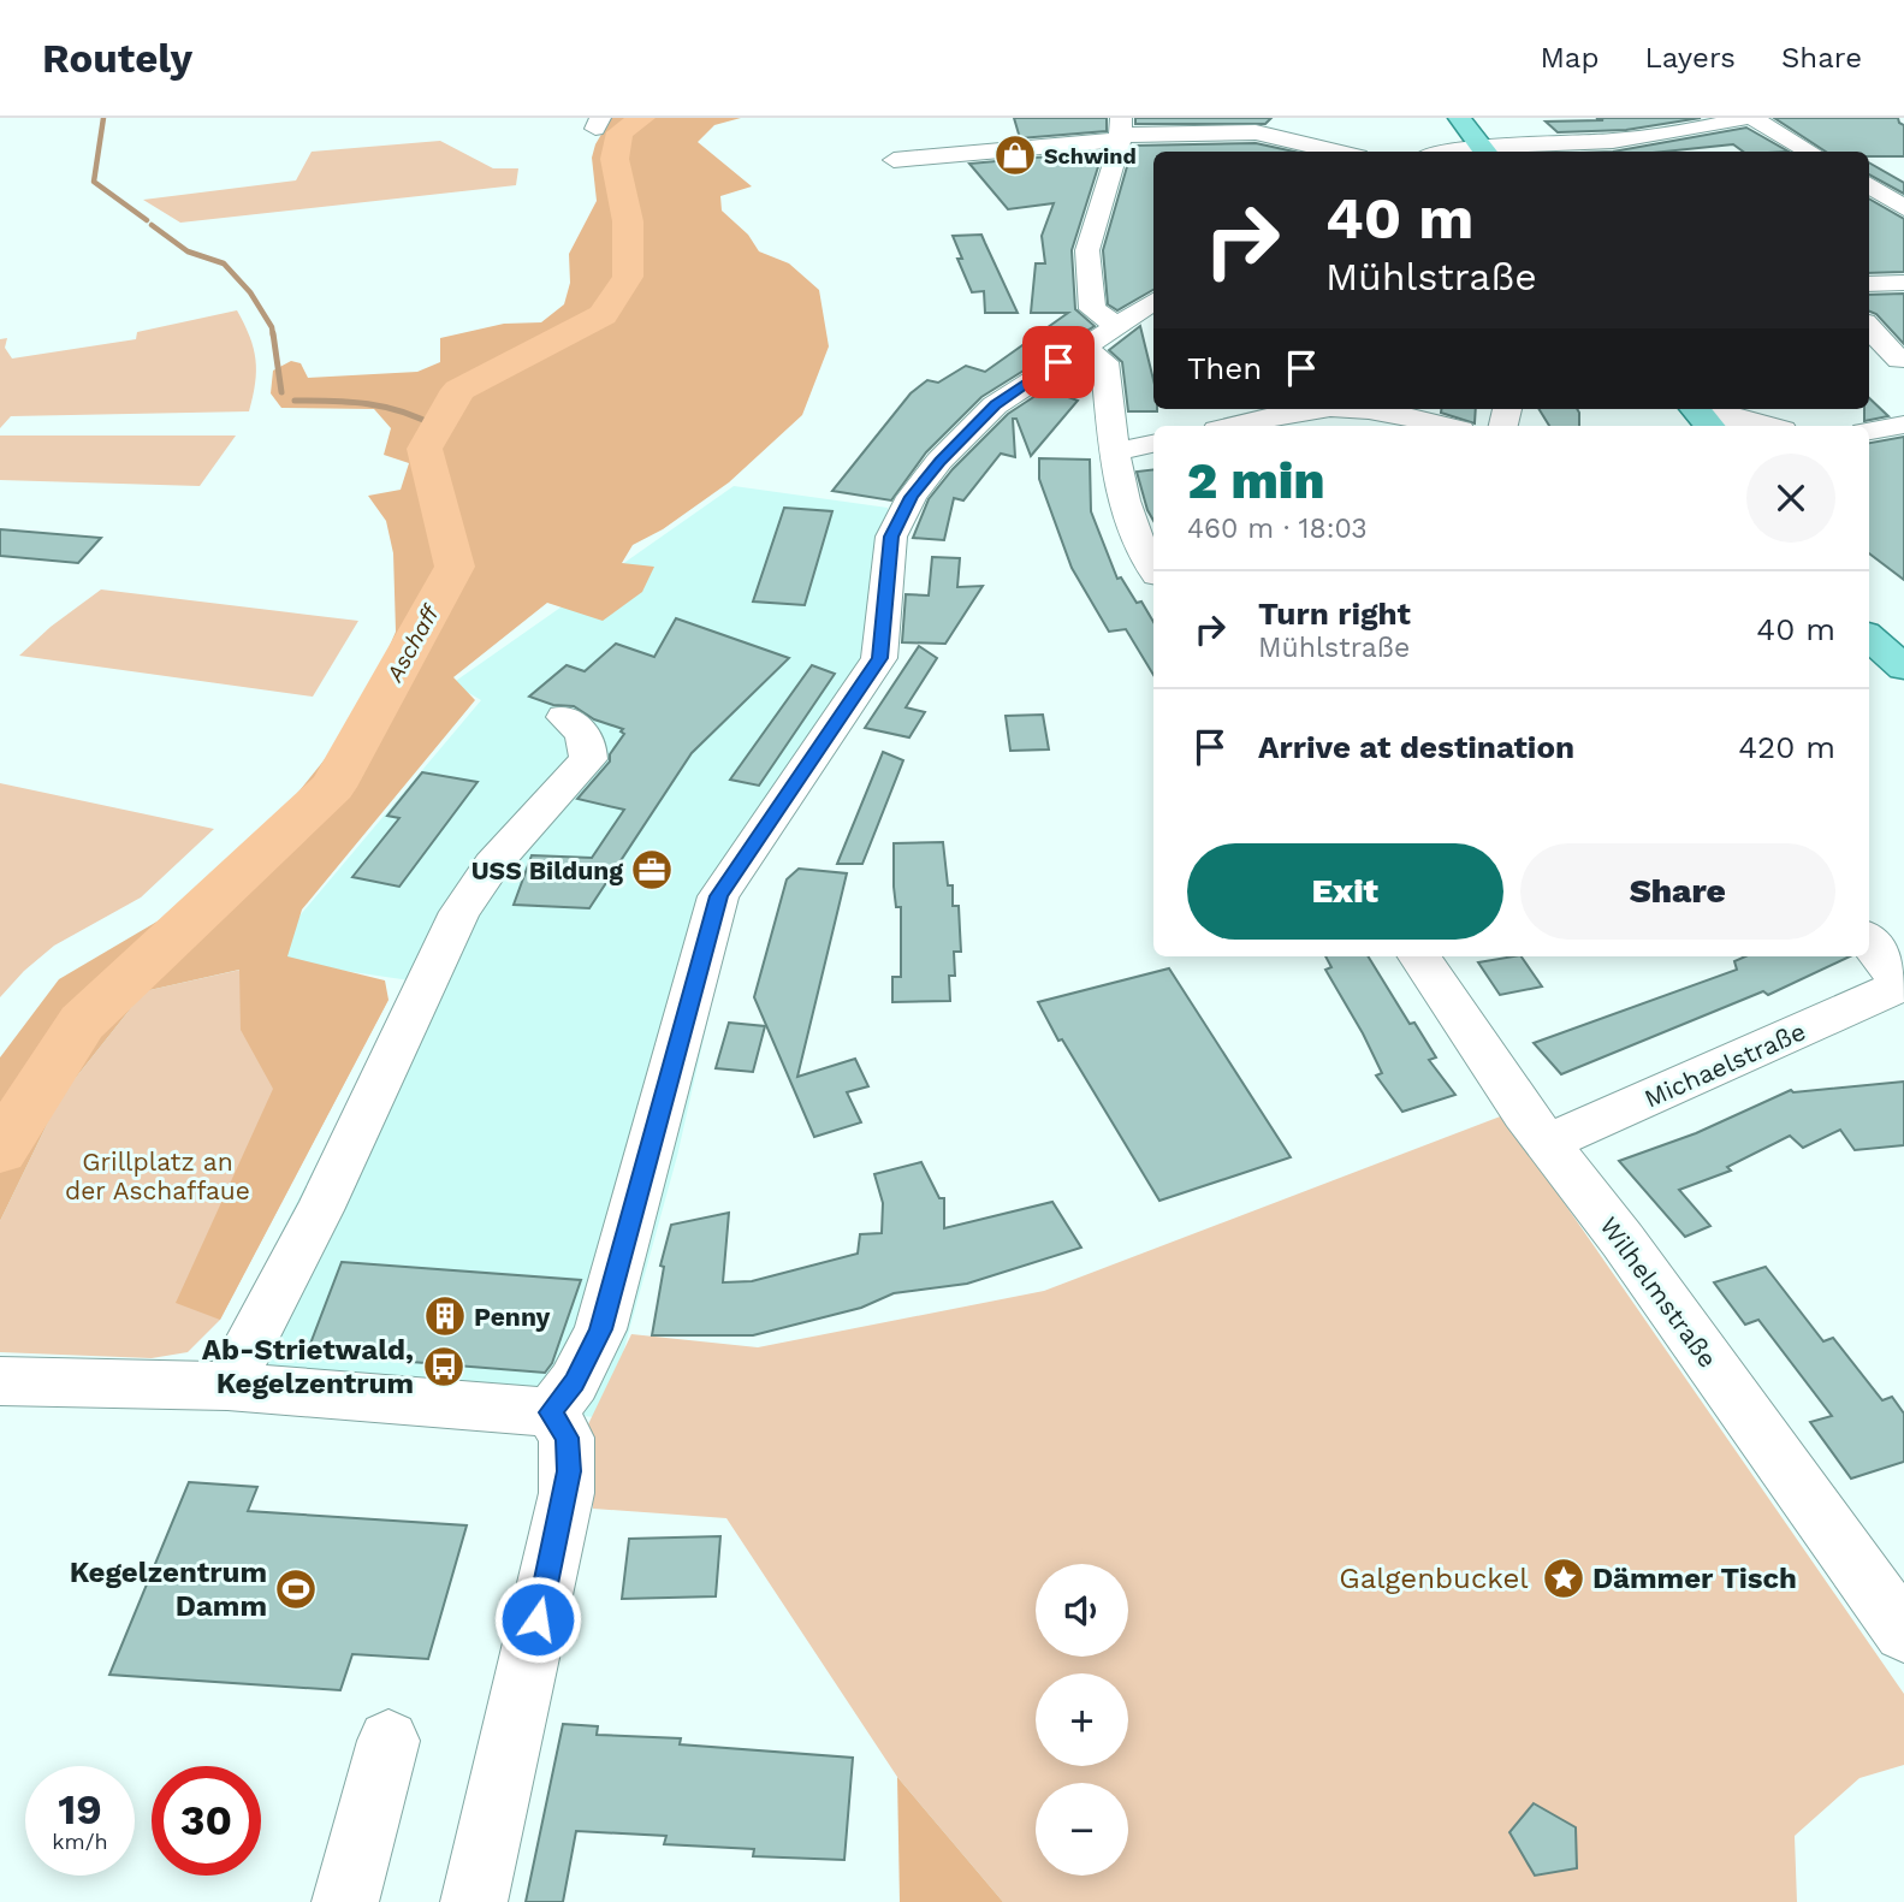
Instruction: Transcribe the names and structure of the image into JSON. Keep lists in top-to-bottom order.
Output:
{
  "streets": {
    "street": ["Michaelstraße", "Wilhelmstraße"]
  },
  "crossings": [
    ["Michaelstraße", "Wilhelmstraße"]
  ],
  "water": ["Aschaff"],
  "parks": ["Grillplatz an der Aschaffaue", "Galgenbuckel"],
  "places": {
    "shop": ["Schwind"],
    "office": ["USS Bildung"],
    "building": ["Penny"],
    "bus stop": ["Ab-Strietwald, Kegelzentrum"],
    "place": ["Dämmer Tisch"],
    "sports": ["Kegelzentrum Damm"]
  },
  "page": {
    "header": "Routely",
    "nav": ["Map", "Layers", "Share"],
    "turn": ["40 m", "Mühlstraße"],
    "then": "Then",
    "heading": ["2 min", "460 m · 18:03"],
    "list": [
      {
        "name": "Turn right",
        "note": "Mühlstraße",
        "value": "40 m"
      },
      {
        "name": "Arrive at destination",
        "value": "420 m"
      }
    ],
    "buttons": ["Exit", "Share"],
    "map_buttons": ["+", "−"],
    "speed": "19 km/h",
    "limit": "30"
  }
}
